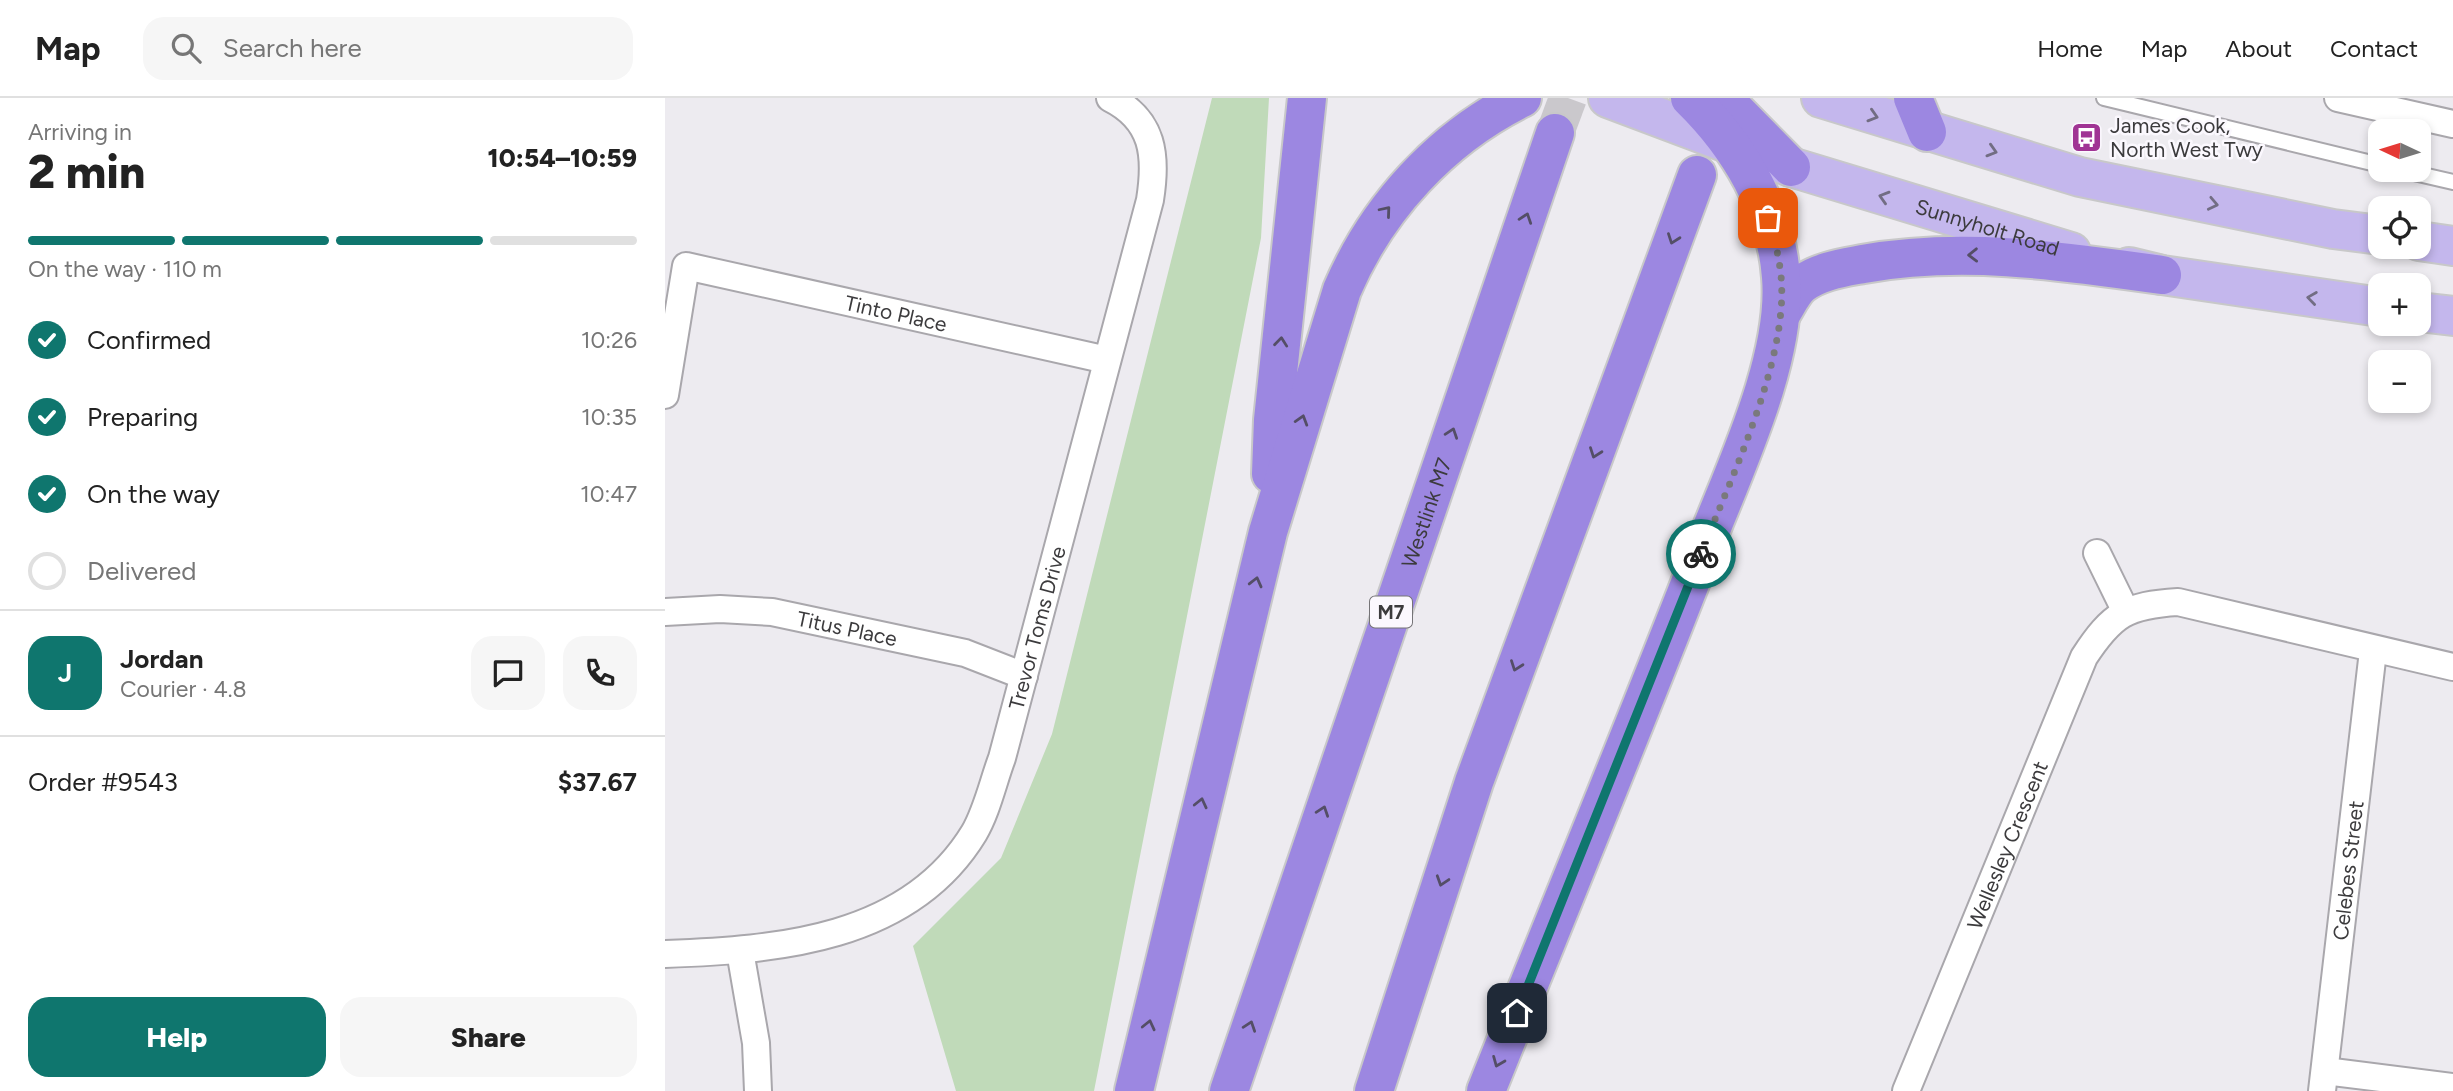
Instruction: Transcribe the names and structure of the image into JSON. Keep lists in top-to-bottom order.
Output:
{
  "streets": {
    "highway": ["Westlink M7", "M7"],
    "main road": ["Sunnyholt Road"],
    "street": [
      "Tinto Place",
      "Trevor Toms Drive",
      "Titus Place",
      "Wellesley Crescent",
      "Celebes Street"
    ]
  },
  "crossings": [
    ["Tinto Place", "Trevor Toms Drive"],
    ["Trevor Toms Drive", "Titus Place"]
  ],
  "places": {
    "bus stop": ["James Cook, North West Twy"]
  },
  "north": "left",
  "page": {
    "header": "Map",
    "search": "Search here",
    "nav": [
      "Home",
      "Map",
      "About",
      "Contact"
    ],
    "heading": ["2 min", "Arriving in", "10:54–10:59"],
    "panel": [
      "Jordan",
      "Courier · 4.8",
      "Order #9543",
      "$37.67"
    ],
    "map_buttons": ["+", "−"],
    "bar": "On the way · 110 m",
    "list": [
      ["Confirmed", "10:26"],
      ["Preparing", "10:35"],
      ["On the way", "10:47"],
      "Delivered"
    ],
    "round": "J",
    "buttons": ["Help", "Share"]
  }
}
